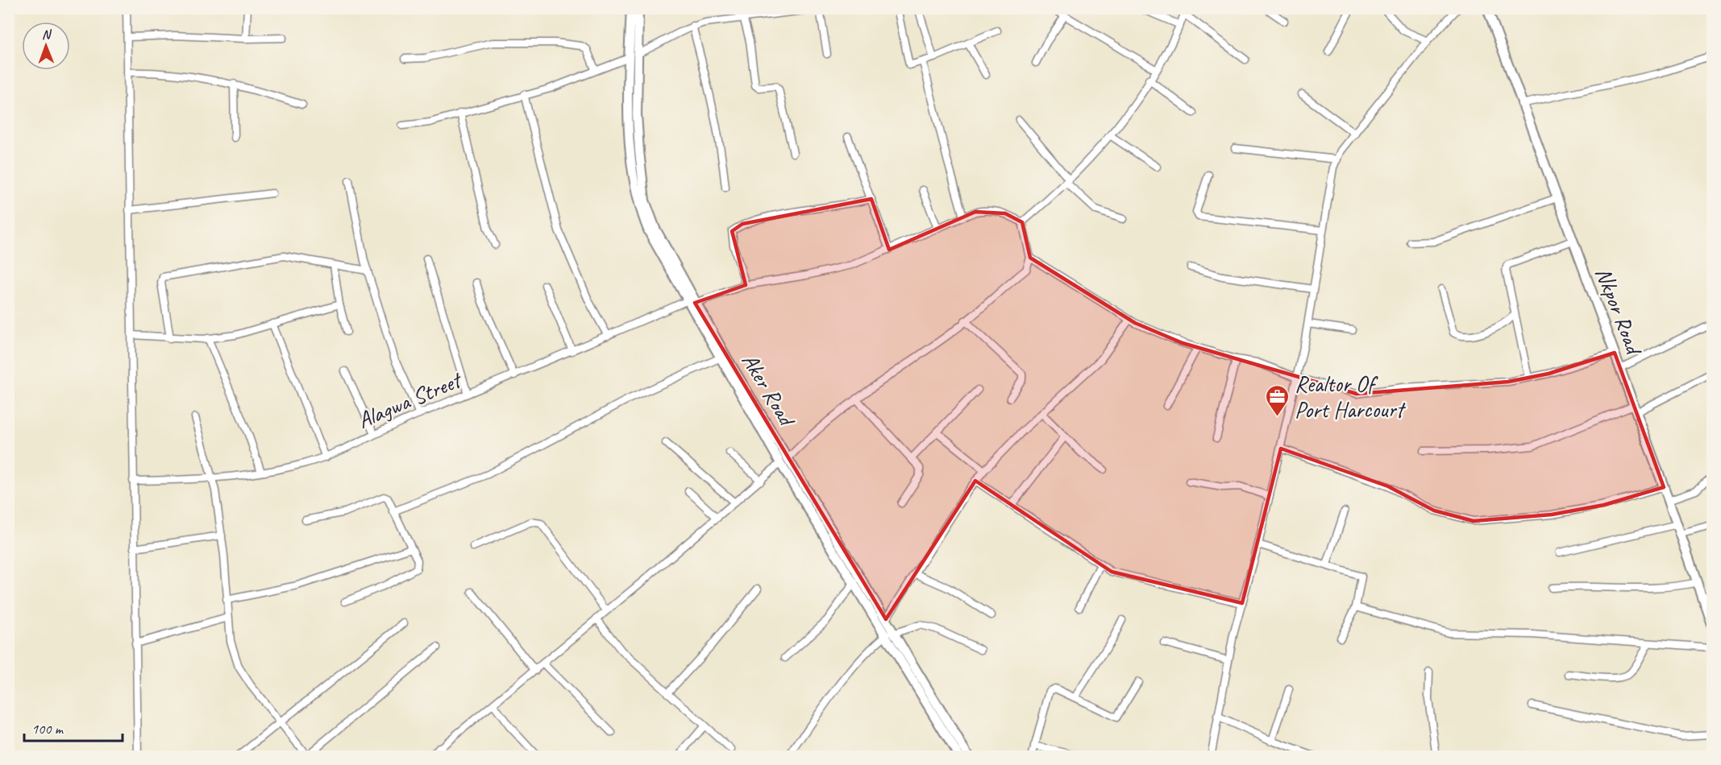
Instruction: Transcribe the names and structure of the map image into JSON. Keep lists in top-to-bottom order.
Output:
{
  "streets": {
    "street": ["Nkpor Road", "Aker Road", "Alagwa Street"]
  },
  "crossings": [
    ["Aker Road", "Alagwa Street"]
  ],
  "places": {
    "office": ["Realtor Of Port Harcourt"]
  },
  "scale_bar": "100 m",
  "north": "top"
}
